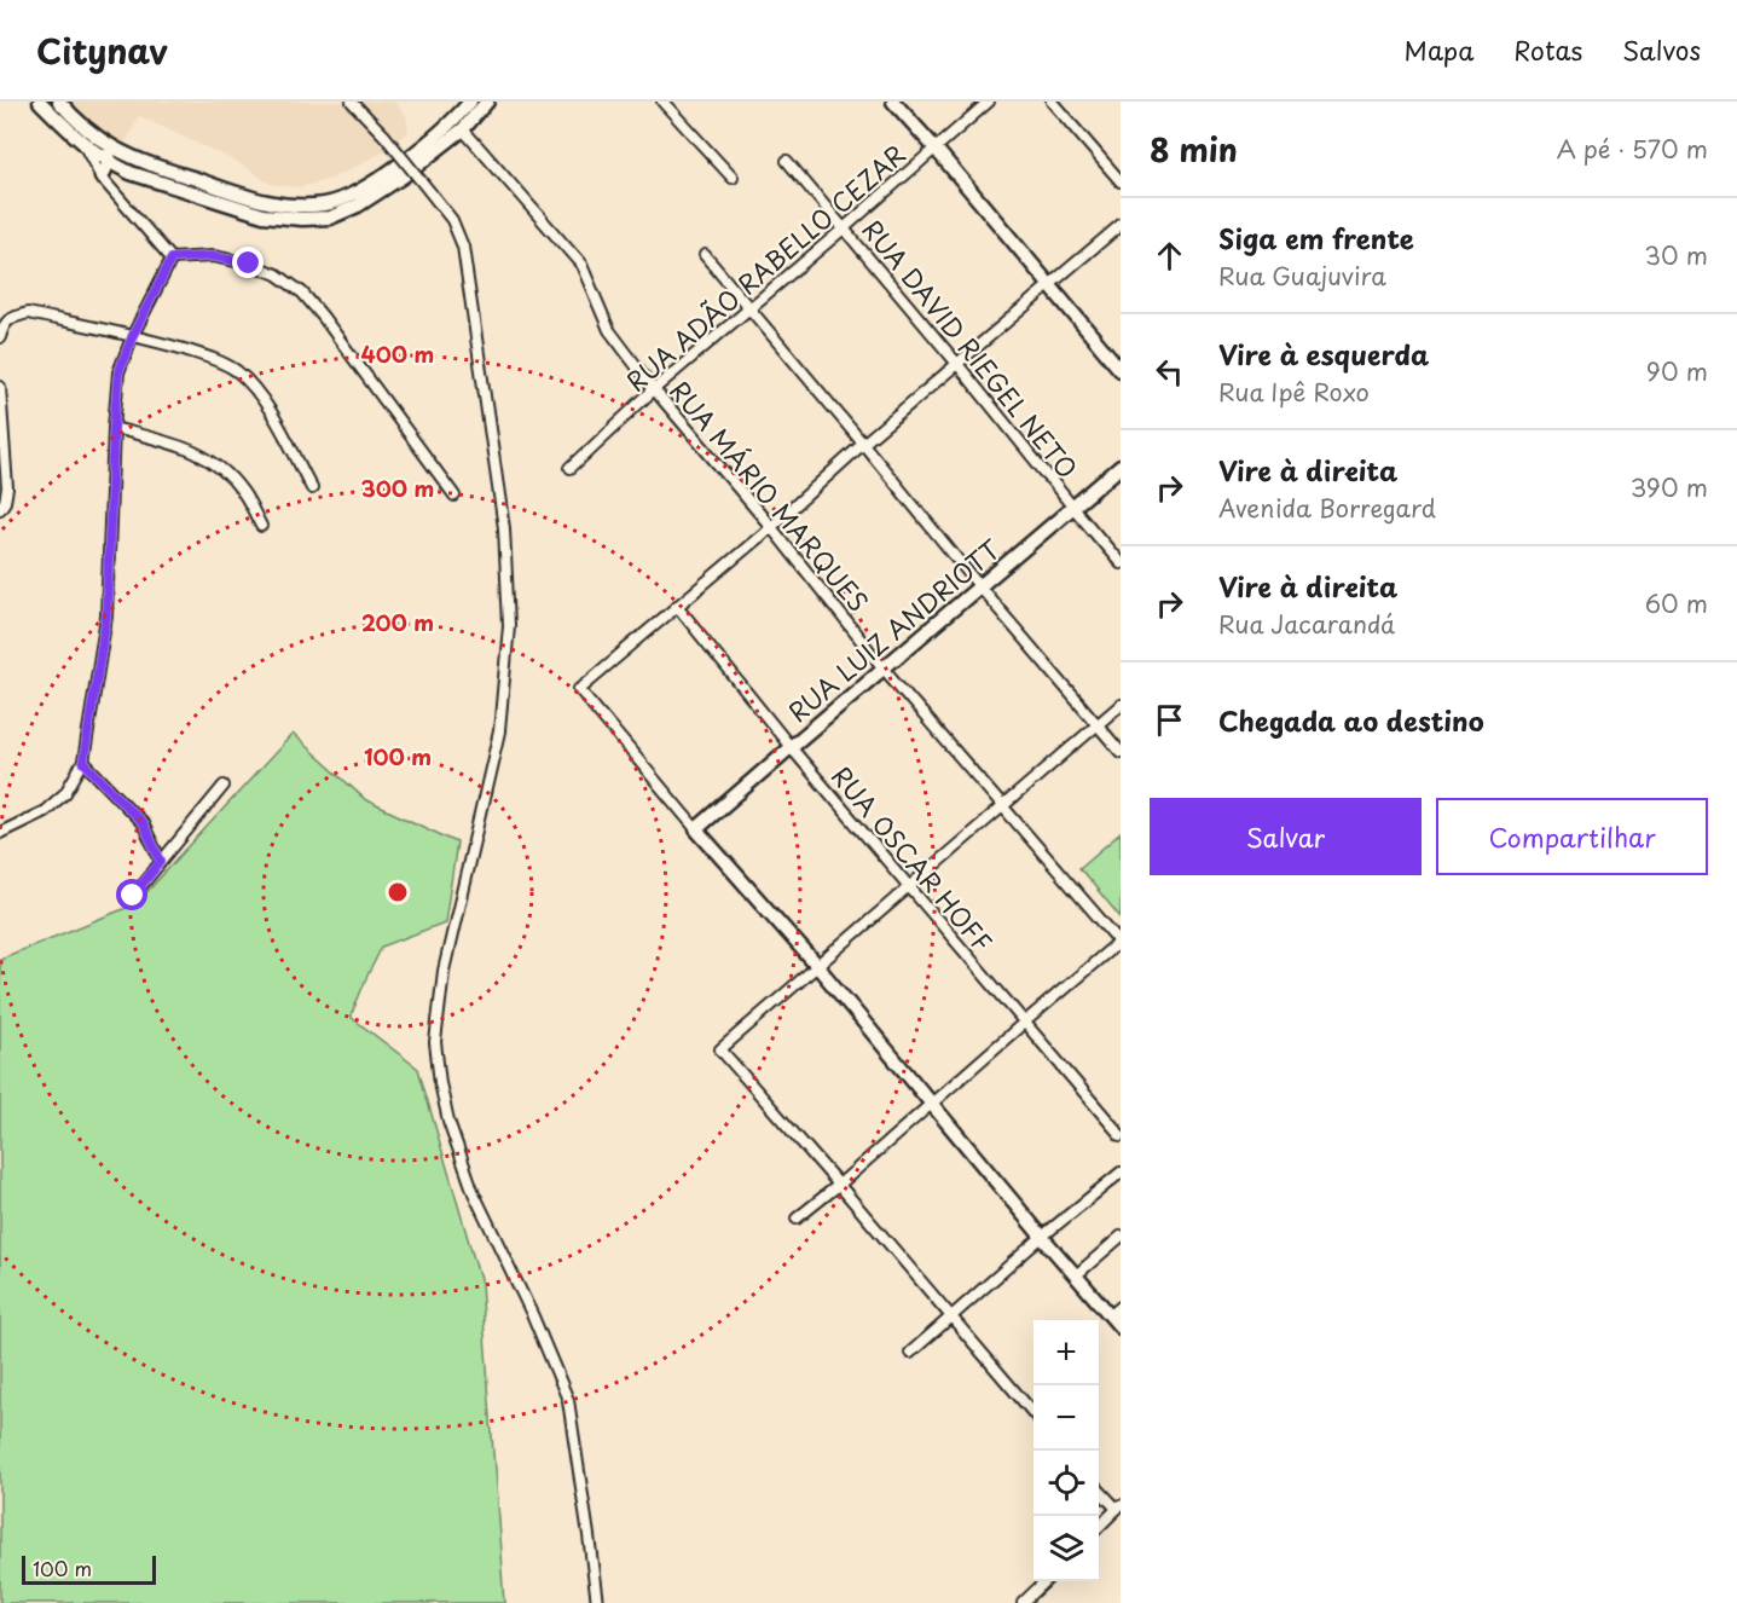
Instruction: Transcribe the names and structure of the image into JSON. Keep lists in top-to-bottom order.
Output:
{
  "streets": {
    "street": [
      "RUA ADÃO RABELLO CEZAR",
      "RUA DAVID RIEGEL NETO",
      "RUA MÁRIO MARQUES",
      "RUA LUIZ ANDRIOTT",
      "RUA OSCAR HOFF"
    ]
  },
  "crossings": [
    ["RUA ADÃO RABELLO CEZAR", "RUA DAVID RIEGEL NETO"],
    ["RUA ADÃO RABELLO CEZAR", "RUA MÁRIO MARQUES"],
    ["RUA DAVID RIEGEL NETO", "RUA LUIZ ANDRIOTT"],
    ["RUA MÁRIO MARQUES", "RUA LUIZ ANDRIOTT"],
    ["RUA LUIZ ANDRIOTT", "RUA OSCAR HOFF"]
  ],
  "scale_bar": "100 m",
  "page": {
    "header": "Citynav",
    "nav": ["Mapa", "Rotas", "Salvos"],
    "heading": ["8 min", "A pé · 570 m"],
    "list": [
      ["Siga em frente", "Rua Guajuvira", "30 m"],
      ["Vire à esquerda", "Rua Ipê Roxo", "90 m"],
      ["Vire à direita", "Avenida Borregard", "390 m"],
      ["Vire à direita", "Rua Jacarandá", "60 m"],
      "Chegada ao destino"
    ],
    "buttons": ["Salvar", "Compartilhar"],
    "map_buttons": ["+", "−"],
    "scale": "100 m"
  },
  "rings": [
    "400 m",
    "300 m",
    "200 m",
    "100 m"
  ]
}
